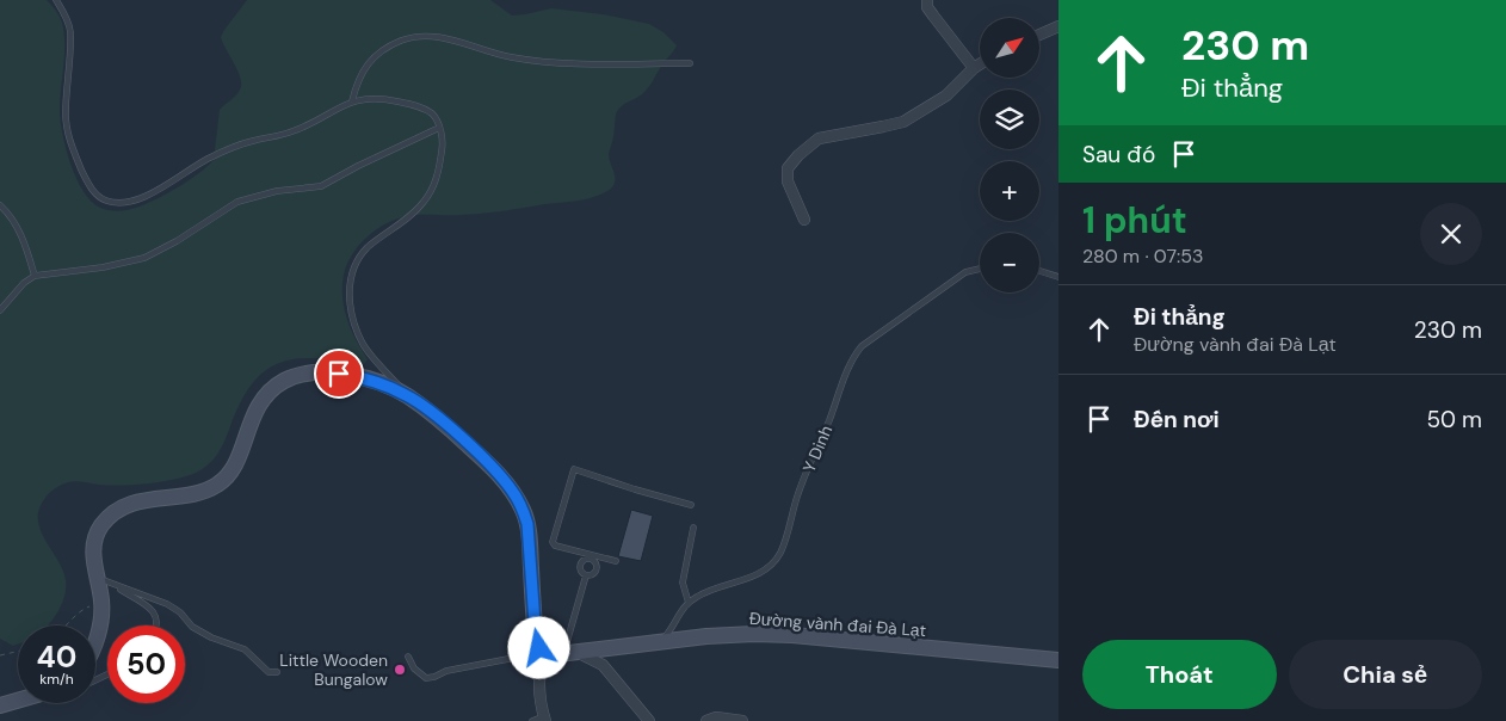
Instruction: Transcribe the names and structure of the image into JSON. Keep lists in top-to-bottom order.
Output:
{
  "streets": {
    "main road": ["Đường vành đai Đà Lạt"],
    "lane": ["Y Dinh"]
  },
  "crossings": [
    ["Y Dinh", "Đường vành đai Đà Lạt"]
  ],
  "places": ["Little Wooden Bungalow"],
  "north": "top right",
  "page": {
    "turn": ["230 m", "Đi thẳng"],
    "map_buttons": ["+", "−"],
    "then": "Sau đó",
    "heading": ["1 phút", "280 m · 07:53"],
    "list": [
      {
        "name": "Đi thẳng",
        "note": "Đường vành đai Đà Lạt",
        "value": "230 m"
      },
      {
        "name": "Đến nơi",
        "value": "50 m"
      }
    ],
    "speed": "40 km/h",
    "limit": "50",
    "buttons": ["Thoát", "Chia sẻ"]
  }
}
